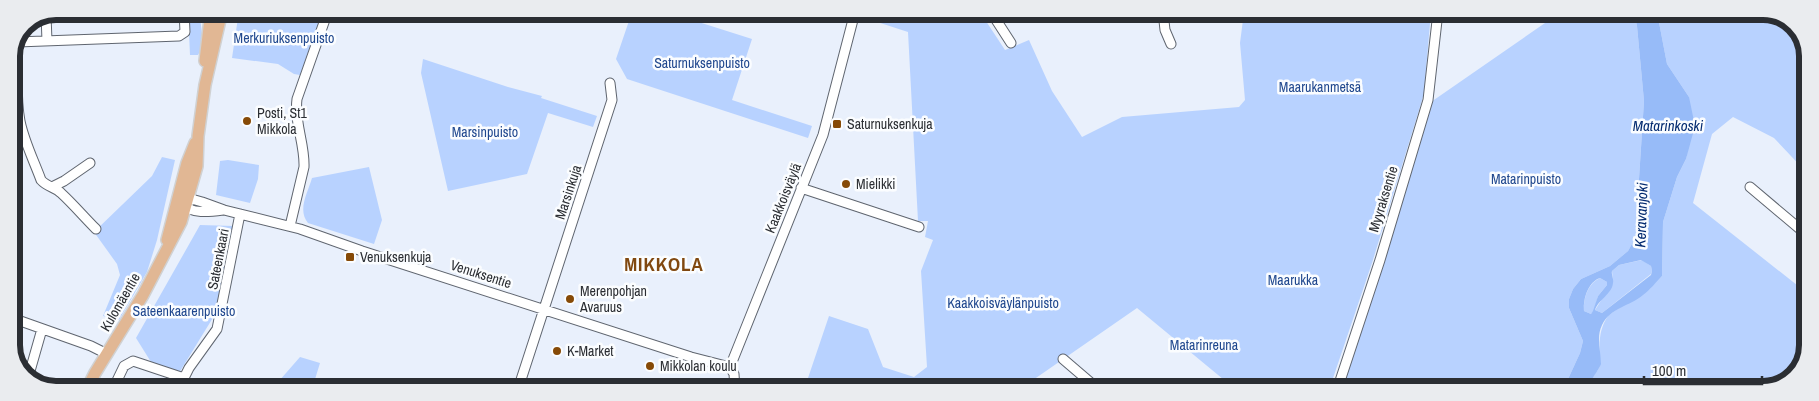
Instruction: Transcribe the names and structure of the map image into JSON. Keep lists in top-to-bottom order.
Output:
{
  "streets": {
    "main road": ["Kulomäentie"],
    "street": [
      "Marsinkuja",
      "Kaakkoisväylä",
      "Myyraksentie",
      "Sateenkaari",
      "Venuksentie"
    ]
  },
  "crossings": [
    ["Marsinkuja", "Venuksentie"],
    ["Kaakkoisväylä", "Venuksentie"],
    ["Sateenkaari", "Venuksentie"],
    ["Venuksentie", "Kulomäentie"]
  ],
  "districts": ["MIKKOLA"],
  "water": ["Matarinkoski", "Keravanjoki"],
  "parks": [
    "Merkuriuksenpuisto",
    "Saturnuksenpuisto",
    "Maarukanmetsä",
    "Marsinpuisto",
    "Matarinpuisto",
    "Maarukka",
    "Kaakkoisväylänpuisto",
    "Sateenkaarenpuisto",
    "Matarinreuna"
  ],
  "places": {
    "other": [
      "Posti, St1 Mikkola",
      "Mielikki",
      "Merenpohjan Avaruus",
      "K-Market",
      "Mikkolan koulu"
    ],
    "transit": ["Saturnuksenkuja", "Venuksenkuja"]
  },
  "scale_bar": "100 m"
}
